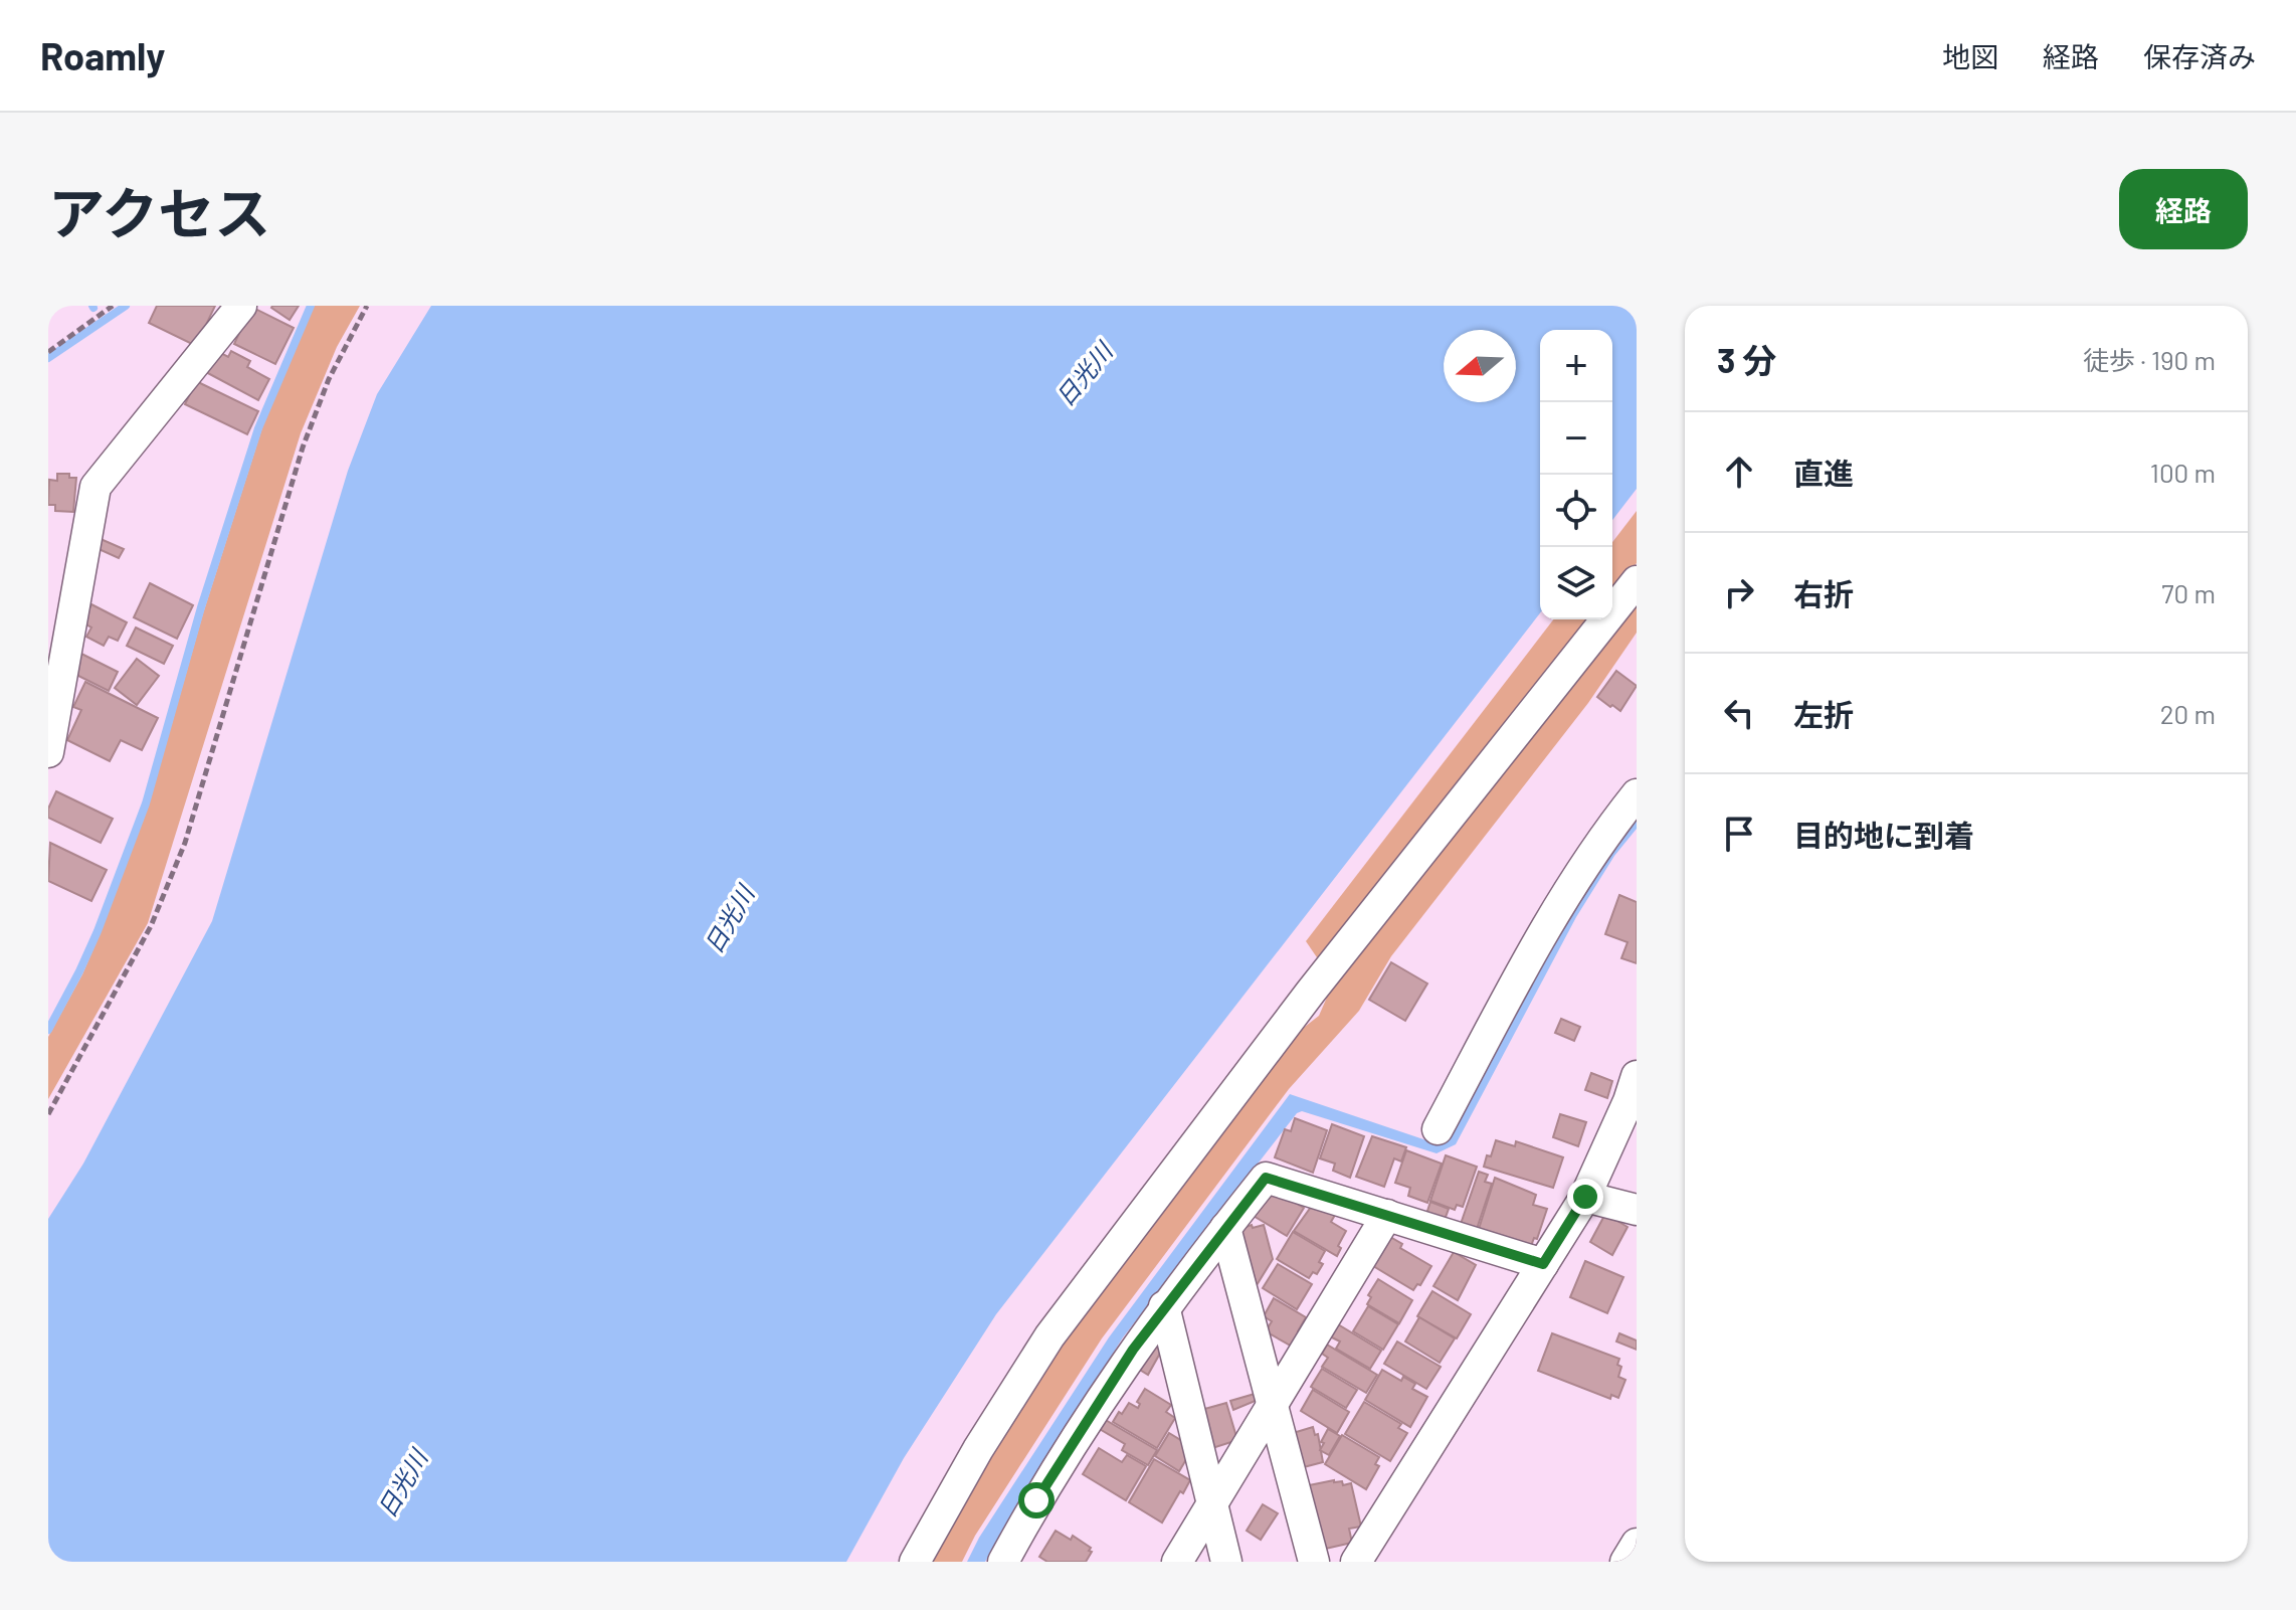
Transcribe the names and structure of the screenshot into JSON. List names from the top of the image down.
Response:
{
  "water": ["日光川"],
  "north": "left",
  "page": {
    "header": "Roamly",
    "nav": ["地図", "経路", "保存済み"],
    "title": "アクセス",
    "buttons": "経路",
    "heading": ["3 分", "徒歩 · 190 m"],
    "map_buttons": ["+", "−"],
    "list": [
      ["直進", "100 m"],
      ["右折", "70 m"],
      ["左折", "20 m"],
      "目的地に到着"
    ]
  }
}
